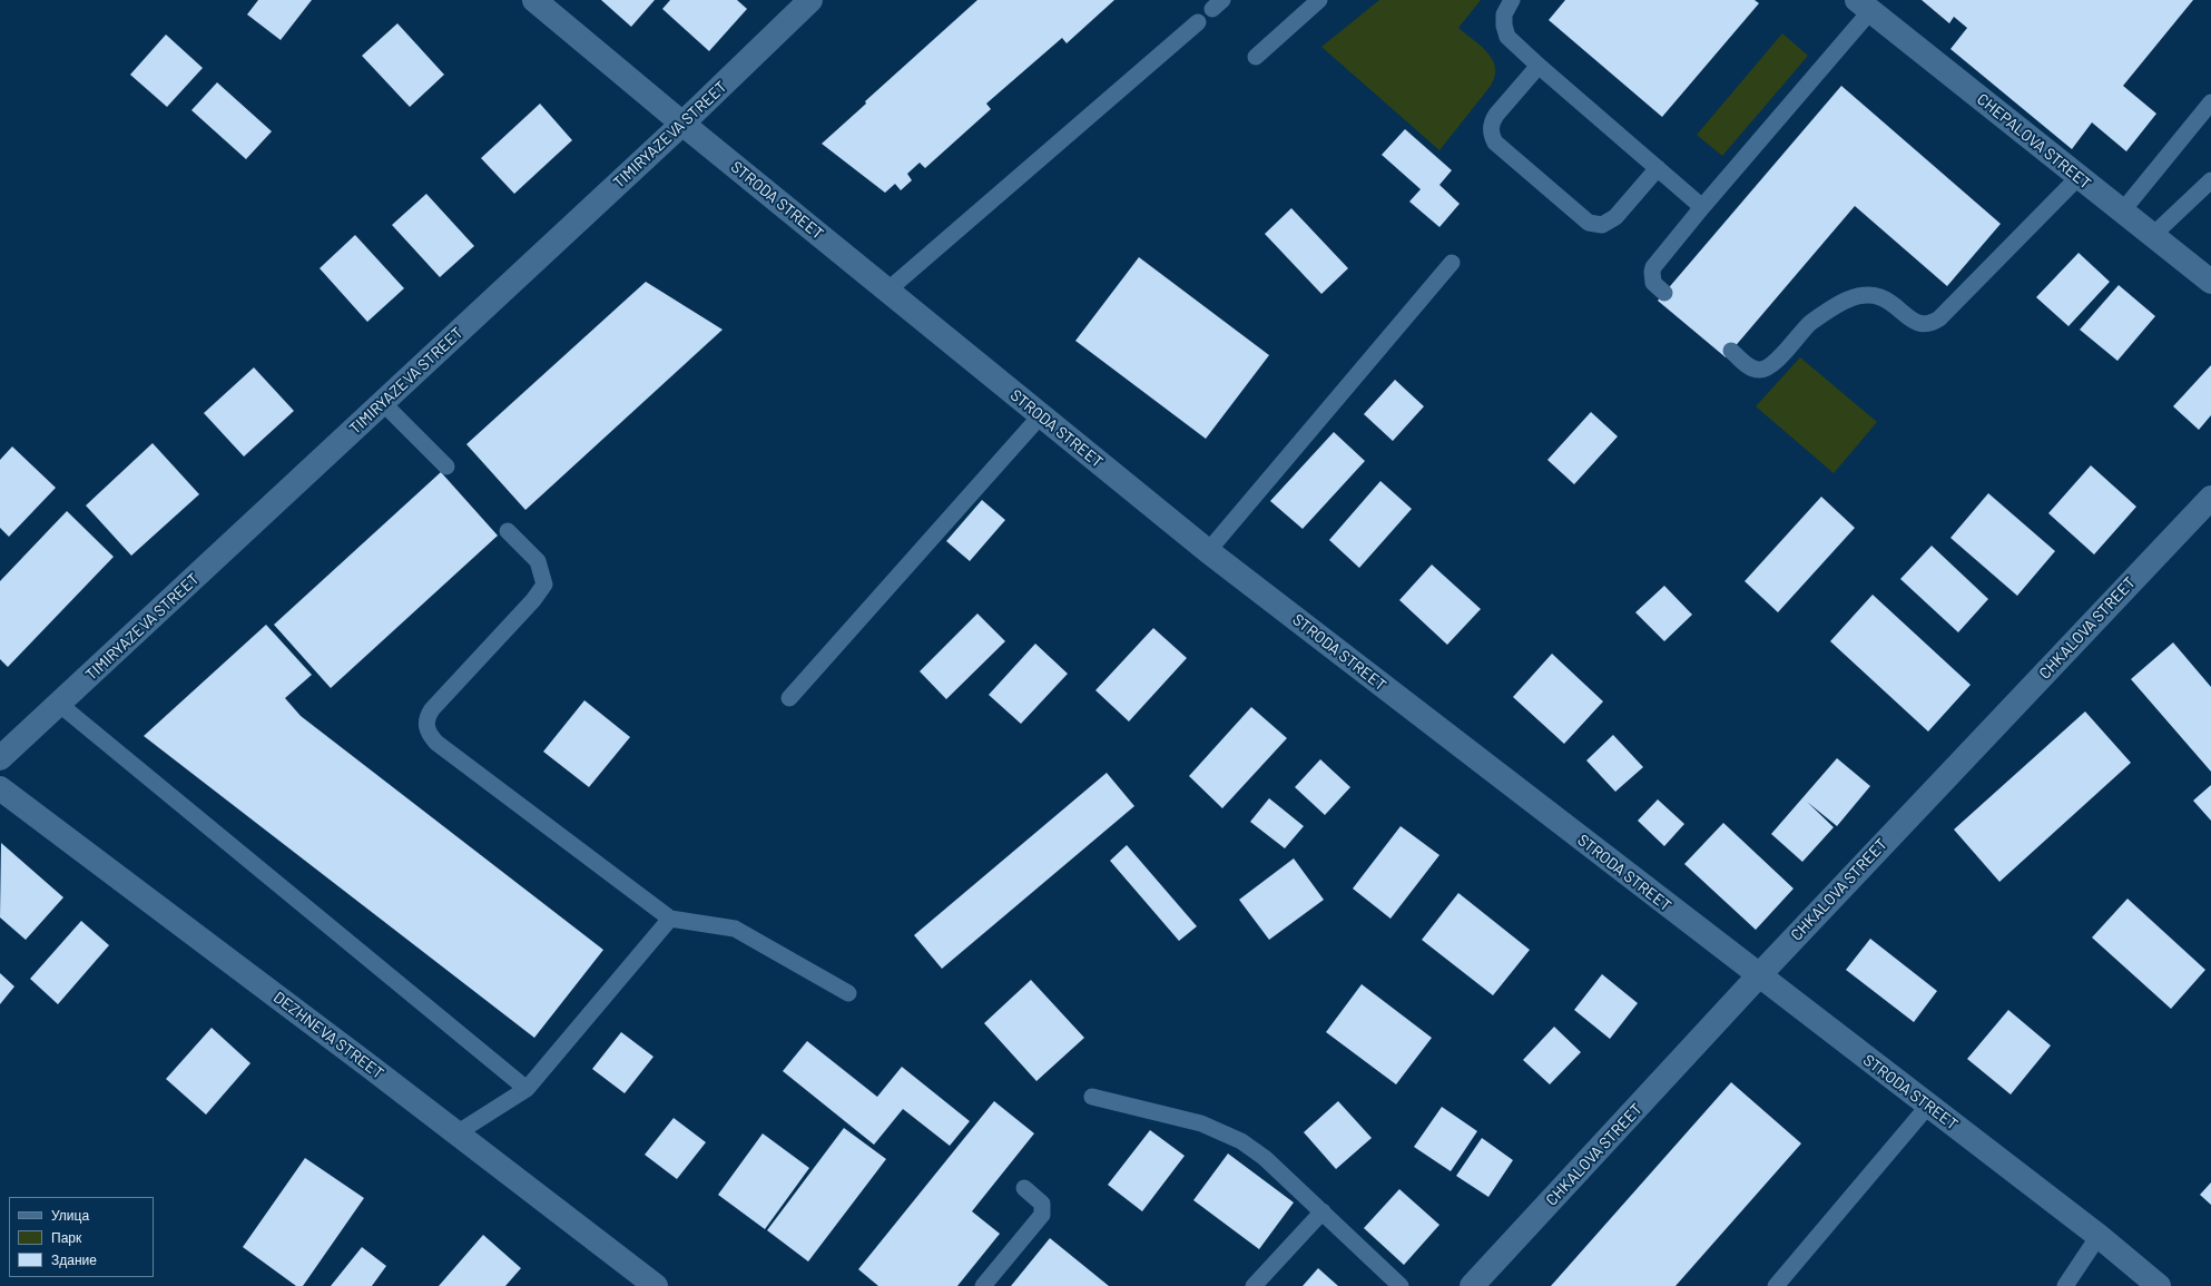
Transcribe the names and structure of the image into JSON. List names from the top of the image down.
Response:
{
  "streets": {
    "street": [
      "TIMIRYAZEVA STREET",
      "CHEPALOVA STREET",
      "STRODA STREET",
      "CHKALOVA STREET",
      "DEZHNEVA STREET"
    ]
  },
  "crossings": [
    ["TIMIRYAZEVA STREET", "STRODA STREET"],
    ["STRODA STREET", "CHKALOVA STREET"]
  ],
  "legend": ["Улица", "Парк", "Здание"]
}
